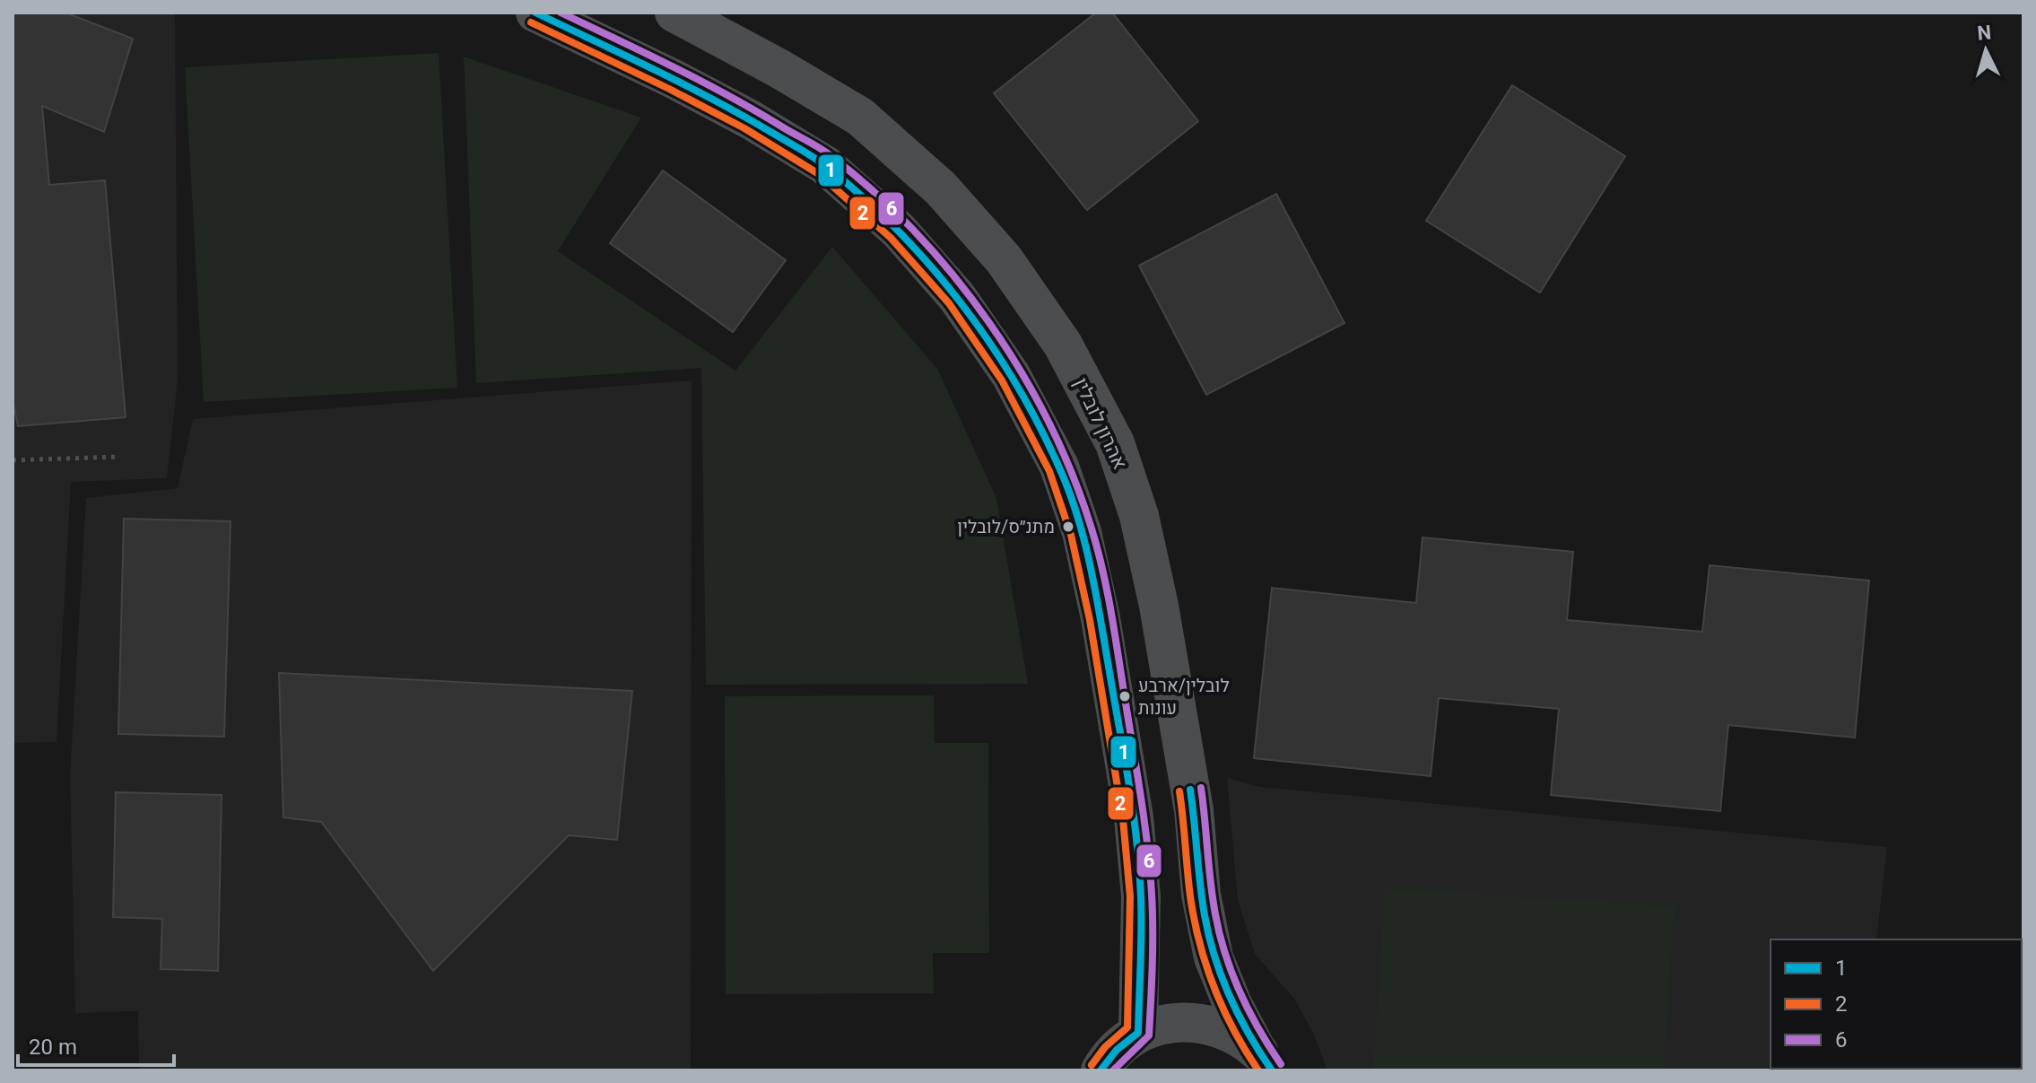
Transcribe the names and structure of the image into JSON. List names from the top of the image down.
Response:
{
  "streets": {
    "street": ["אהרון לובלין"]
  },
  "places": ["מתנ״ס/לובלין", "לובלין/ארבע עונות"],
  "lines": ["transit line 1", "transit line 6", "transit line 2"],
  "legend": ["1", "2", "6"],
  "scale_bar": "20 m",
  "north": "top"
}
